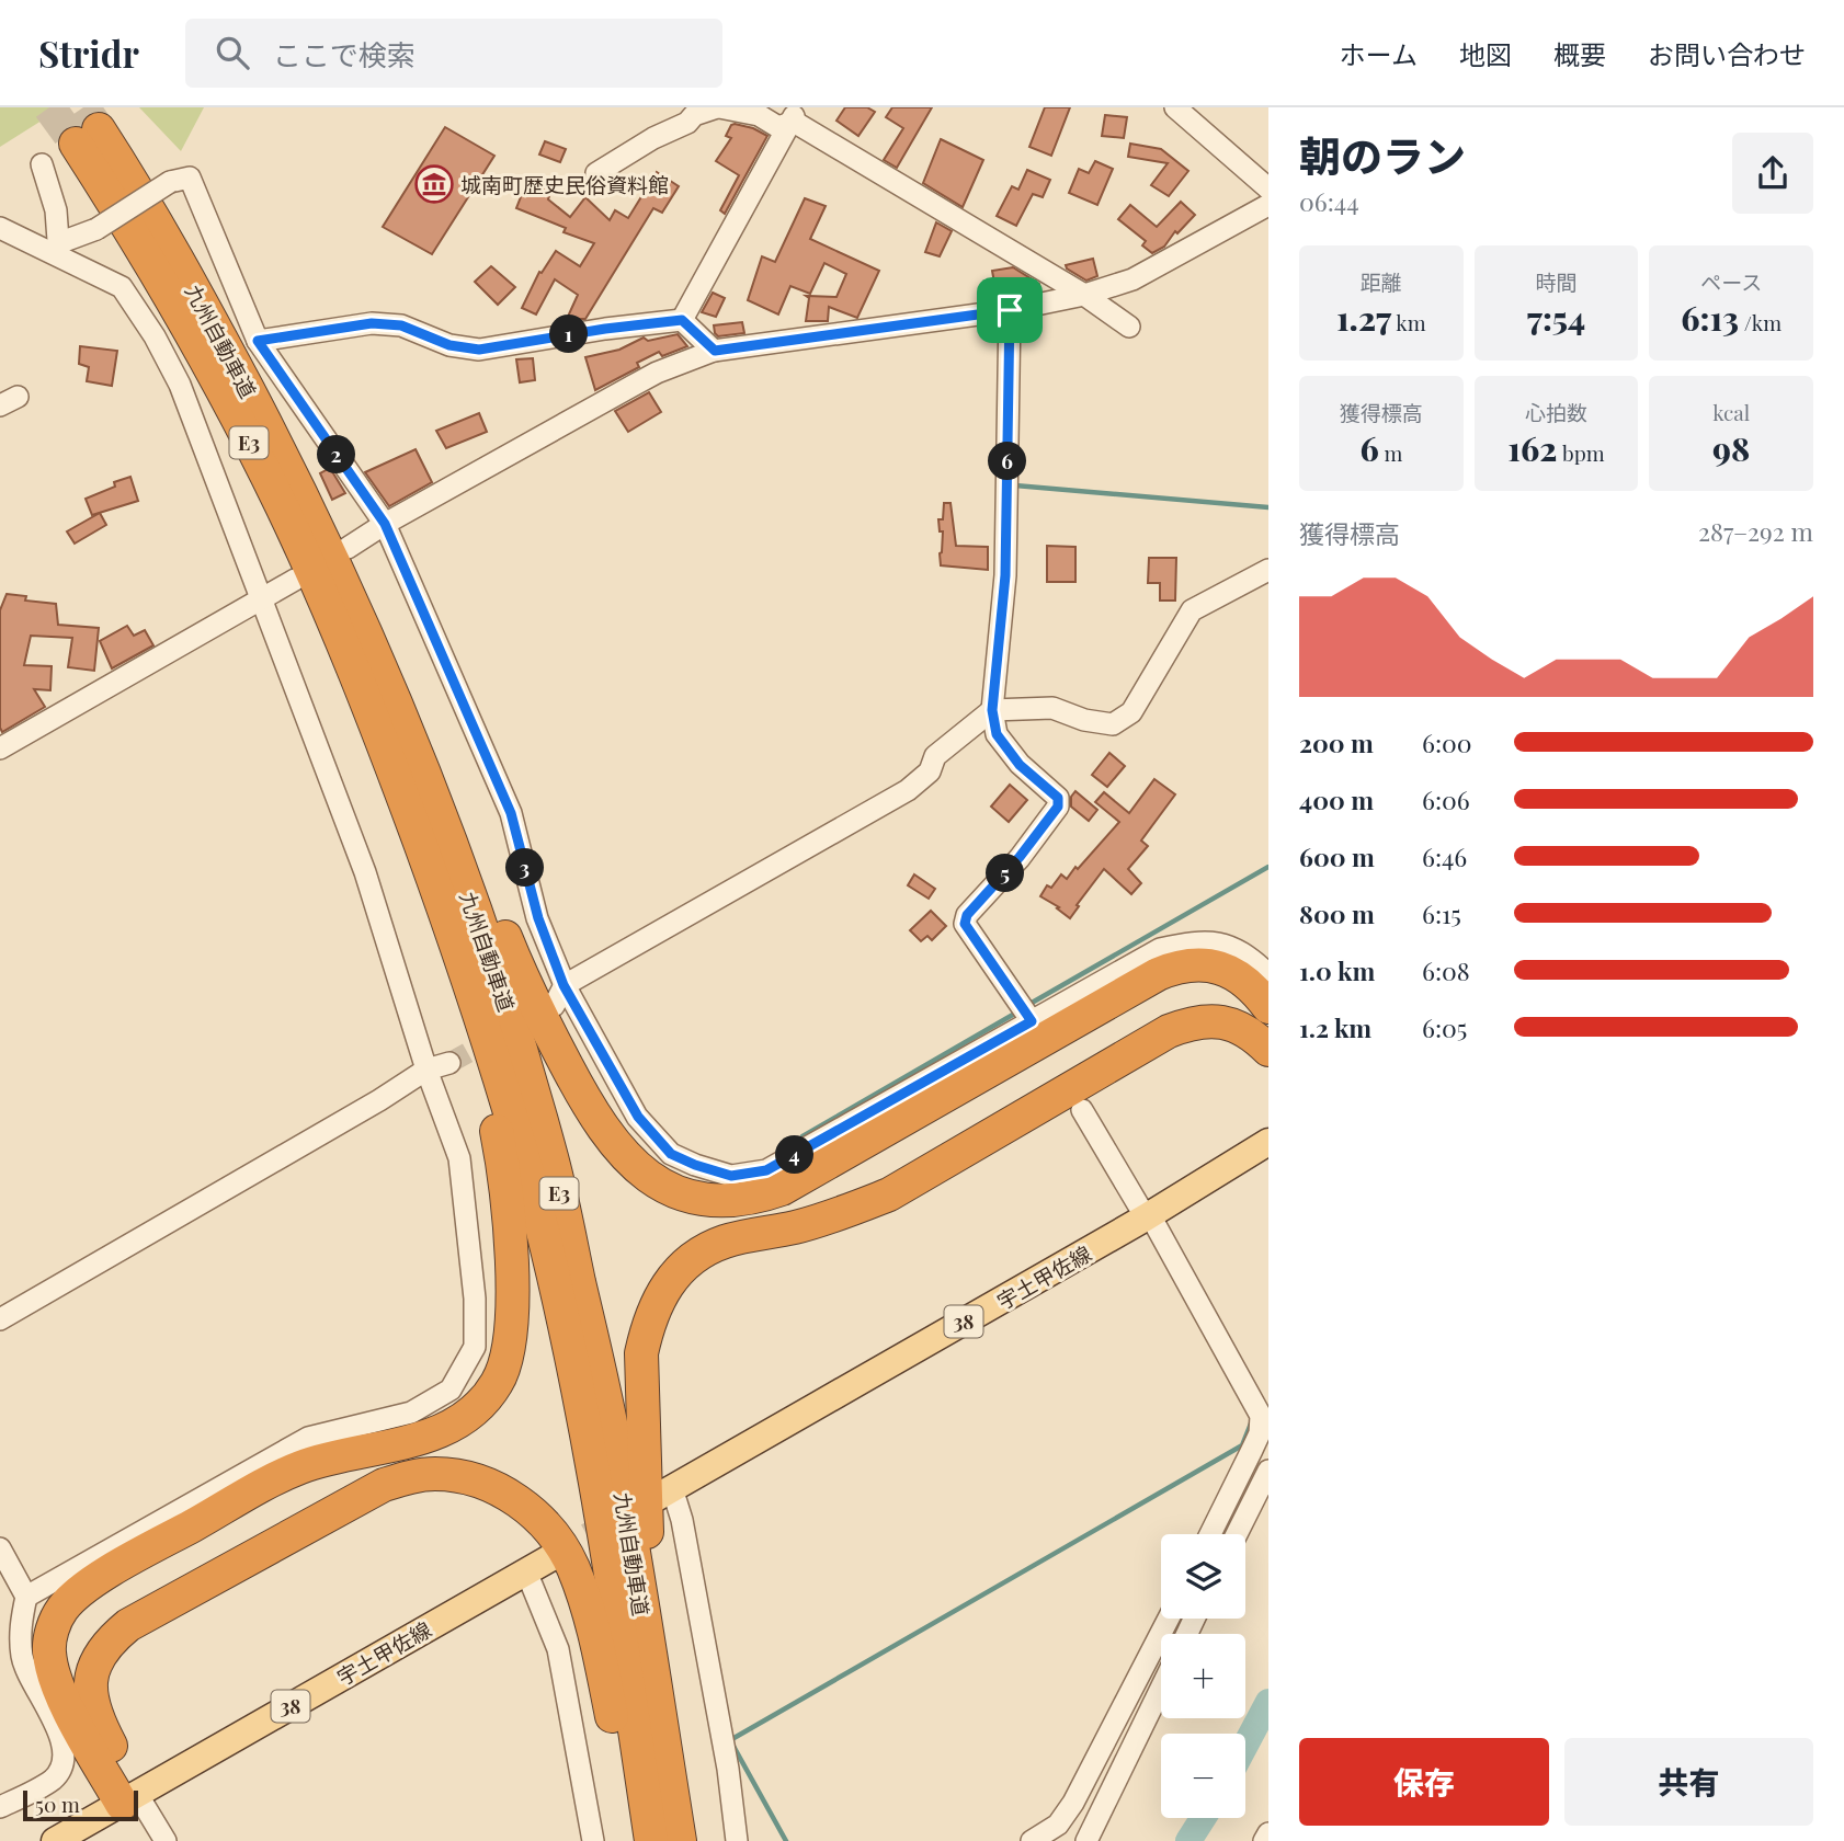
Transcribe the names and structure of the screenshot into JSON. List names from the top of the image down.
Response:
{
  "streets": {
    "highway": ["九州自動車道", "E3"],
    "main road": ["宇土甲佐線", "38"]
  },
  "places": {
    "museum": ["城南町歴史民俗資料館"]
  },
  "scale_bar": "50 m",
  "page": {
    "header": "Stridr",
    "search": "ここで検索",
    "nav": [
      "ホーム",
      "地図",
      "概要",
      "お問い合わせ"
    ],
    "heading": ["朝のラン", "06:44"],
    "stats": [
      ["距離", "1.27 km"],
      ["時間", "7:54"],
      ["ペース", "6:13 /km"],
      ["獲得標高", "6 m"],
      ["心拍数", "162 bpm"],
      ["kcal", "98"]
    ],
    "pins": [
      "1",
      "2",
      "6",
      "3",
      "5",
      "4"
    ],
    "chart": ["獲得標高", "287–292 m"],
    "list": [
      {
        "name": "200 m",
        "note": "6:00"
      },
      {
        "name": "400 m",
        "note": "6:06"
      },
      {
        "name": "600 m",
        "note": "6:46"
      },
      {
        "name": "800 m",
        "note": "6:15"
      },
      {
        "name": "1.0 km",
        "note": "6:08"
      },
      {
        "name": "1.2 km",
        "note": "6:05"
      }
    ],
    "map_buttons": ["+", "−"],
    "buttons": ["保存", "共有"],
    "scale": "50 m"
  }
}
